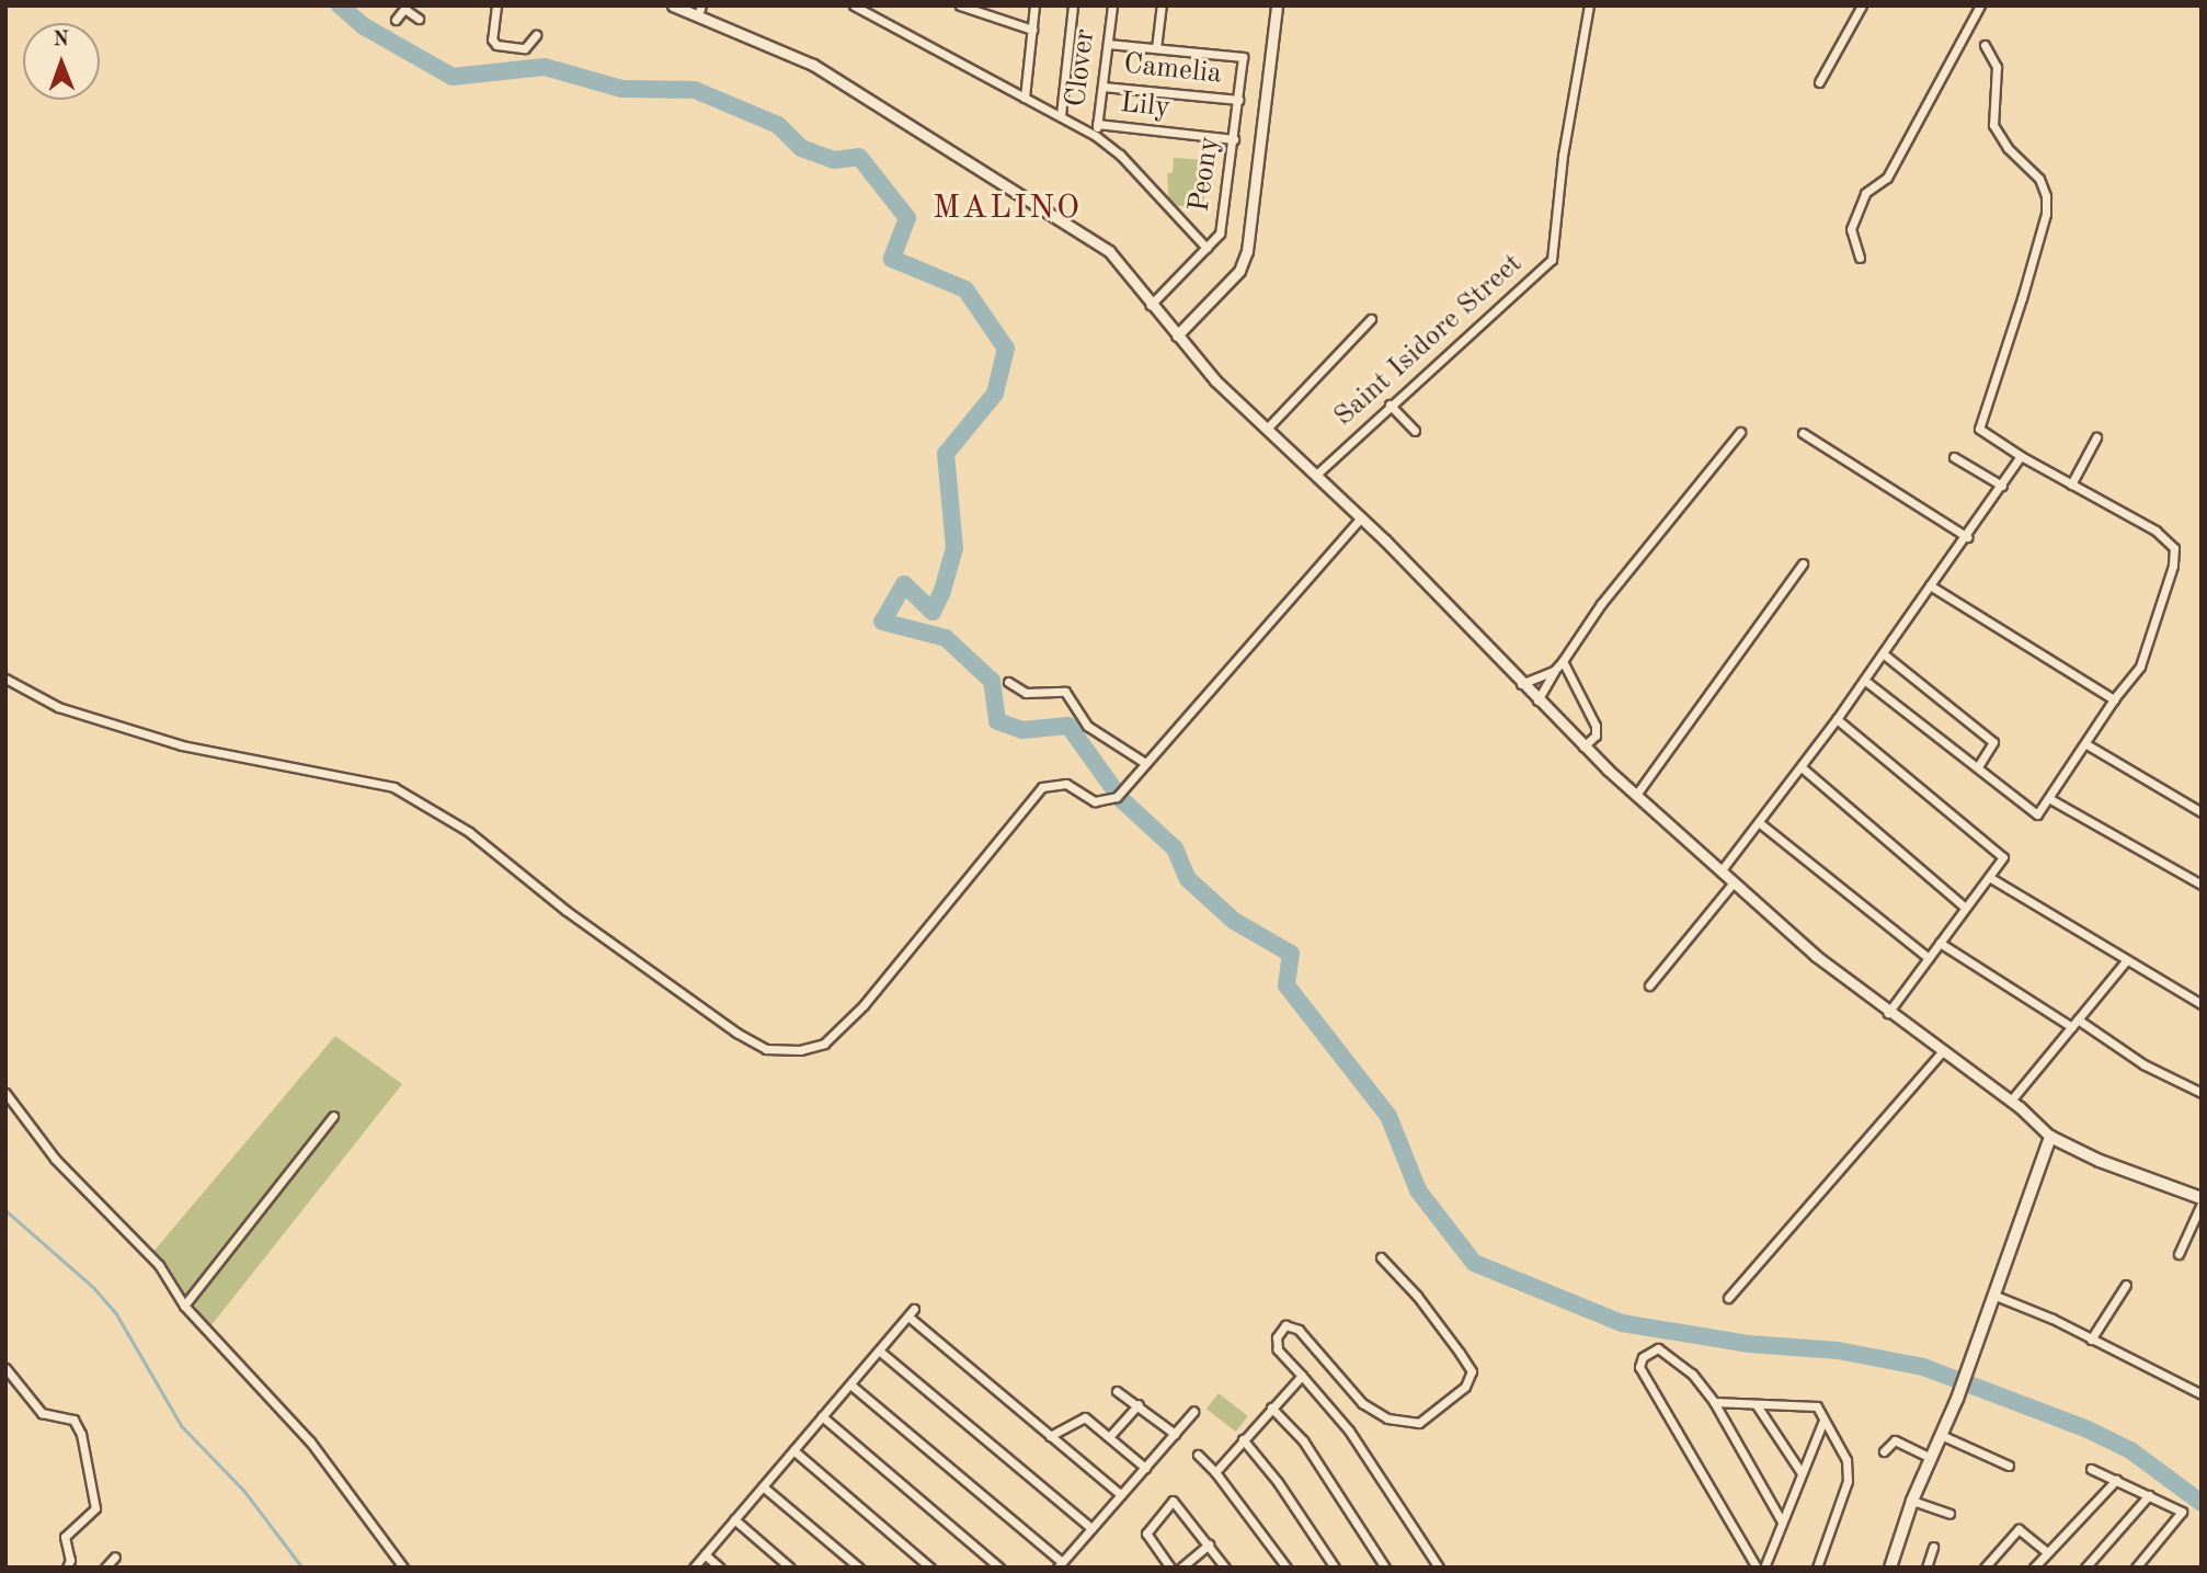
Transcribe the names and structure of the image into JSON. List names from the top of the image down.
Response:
{
  "streets": {
    "street": [
      "Clover",
      "Camelia",
      "Lily",
      "Peony",
      "Saint Isidore Street"
    ]
  },
  "crossings": [
    ["Clover", "Camelia"],
    ["Clover", "Lily"],
    ["Camelia", "Peony"],
    ["Lily", "Peony"]
  ],
  "districts": ["MALINO"],
  "north": "top"
}
